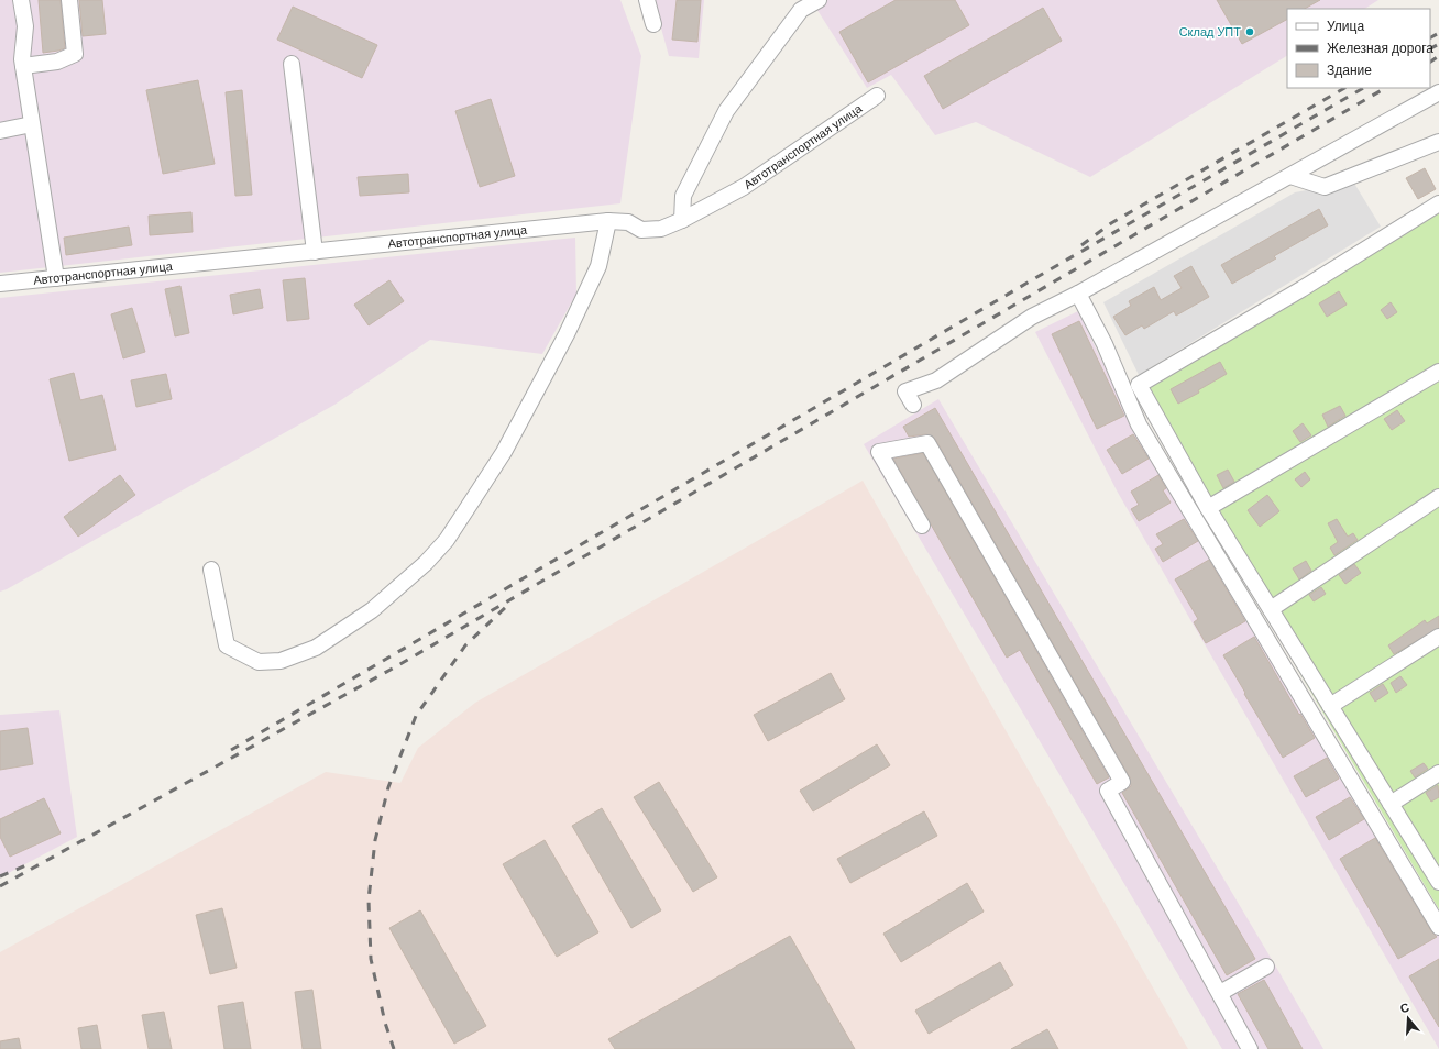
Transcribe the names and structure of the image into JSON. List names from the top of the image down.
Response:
{
  "streets": {
    "street": ["Автотранспортная улица"]
  },
  "places": ["Склад УПТ"],
  "legend": ["Улица", "Железная дорога", "Здание"],
  "north": "top"
}
